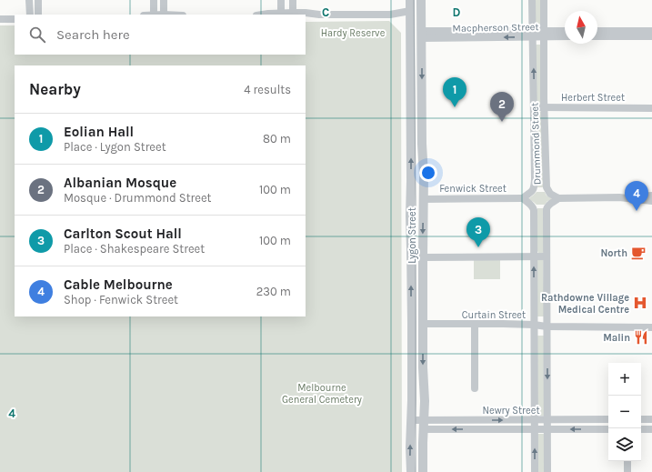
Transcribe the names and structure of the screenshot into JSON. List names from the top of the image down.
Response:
{
  "streets": {
    "street": [
      "Macpherson Street",
      "Herbert Street",
      "Drummond Street",
      "Fenwick Street",
      "Lygon Street",
      "Curtain Street",
      "Newry Street"
    ]
  },
  "crossings": [
    ["Macpherson Street", "Drummond Street"],
    ["Macpherson Street", "Lygon Street"],
    ["Herbert Street", "Drummond Street"],
    ["Drummond Street", "Fenwick Street"],
    ["Fenwick Street", "Lygon Street"],
    ["Lygon Street", "Curtain Street"],
    ["Lygon Street", "Newry Street"]
  ],
  "parks": ["Hardy Reserve", "Melbourne General Cemetery"],
  "places": {
    "cafe": ["North"],
    "hospital": ["Rathdowne Village Medical Centre"],
    "restaurant": ["Malin"]
  },
  "north": "top",
  "page": {
    "search": "Search here",
    "heading": ["Nearby", "4 results"],
    "pins": [
      "1",
      "2",
      "4",
      "3"
    ],
    "list": [
      {
        "mark": "1",
        "name": "Eolian Hall",
        "note": "Place · Lygon Street",
        "value": "80 m"
      },
      {
        "mark": "2",
        "name": "Albanian Mosque",
        "note": "Mosque · Drummond Street",
        "value": "100 m"
      },
      {
        "mark": "3",
        "name": "Carlton Scout Hall",
        "note": "Place · Shakespeare Street",
        "value": "100 m"
      },
      {
        "mark": "4",
        "name": "Cable Melbourne",
        "note": "Shop · Fenwick Street",
        "value": "230 m"
      }
    ],
    "map_buttons": ["+", "−"]
  },
  "grid": {
    "columns": ["C", "D"],
    "rows": ["4"]
  }
}
